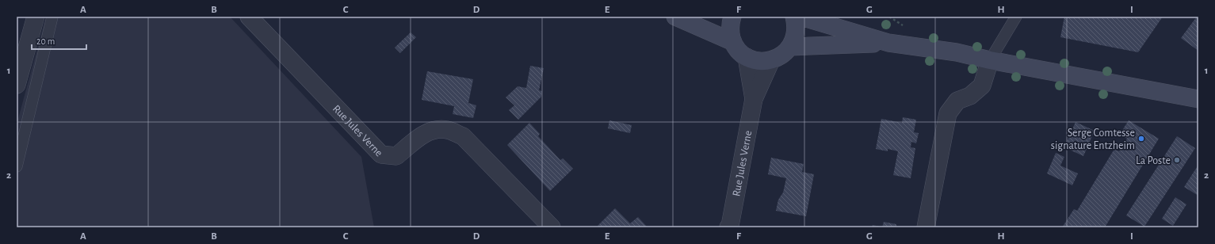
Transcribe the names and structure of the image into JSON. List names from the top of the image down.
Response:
{
  "streets": {
    "street": ["Rue Jules Verne"]
  },
  "places": ["Serge Comtesse signature Entzheim", "La Poste"],
  "scale_bar": "20 m",
  "grid": {
    "columns": [
      "A",
      "B",
      "C",
      "D",
      "E",
      "F",
      "G",
      "H",
      "I"
    ],
    "rows": ["1", "2"]
  }
}
